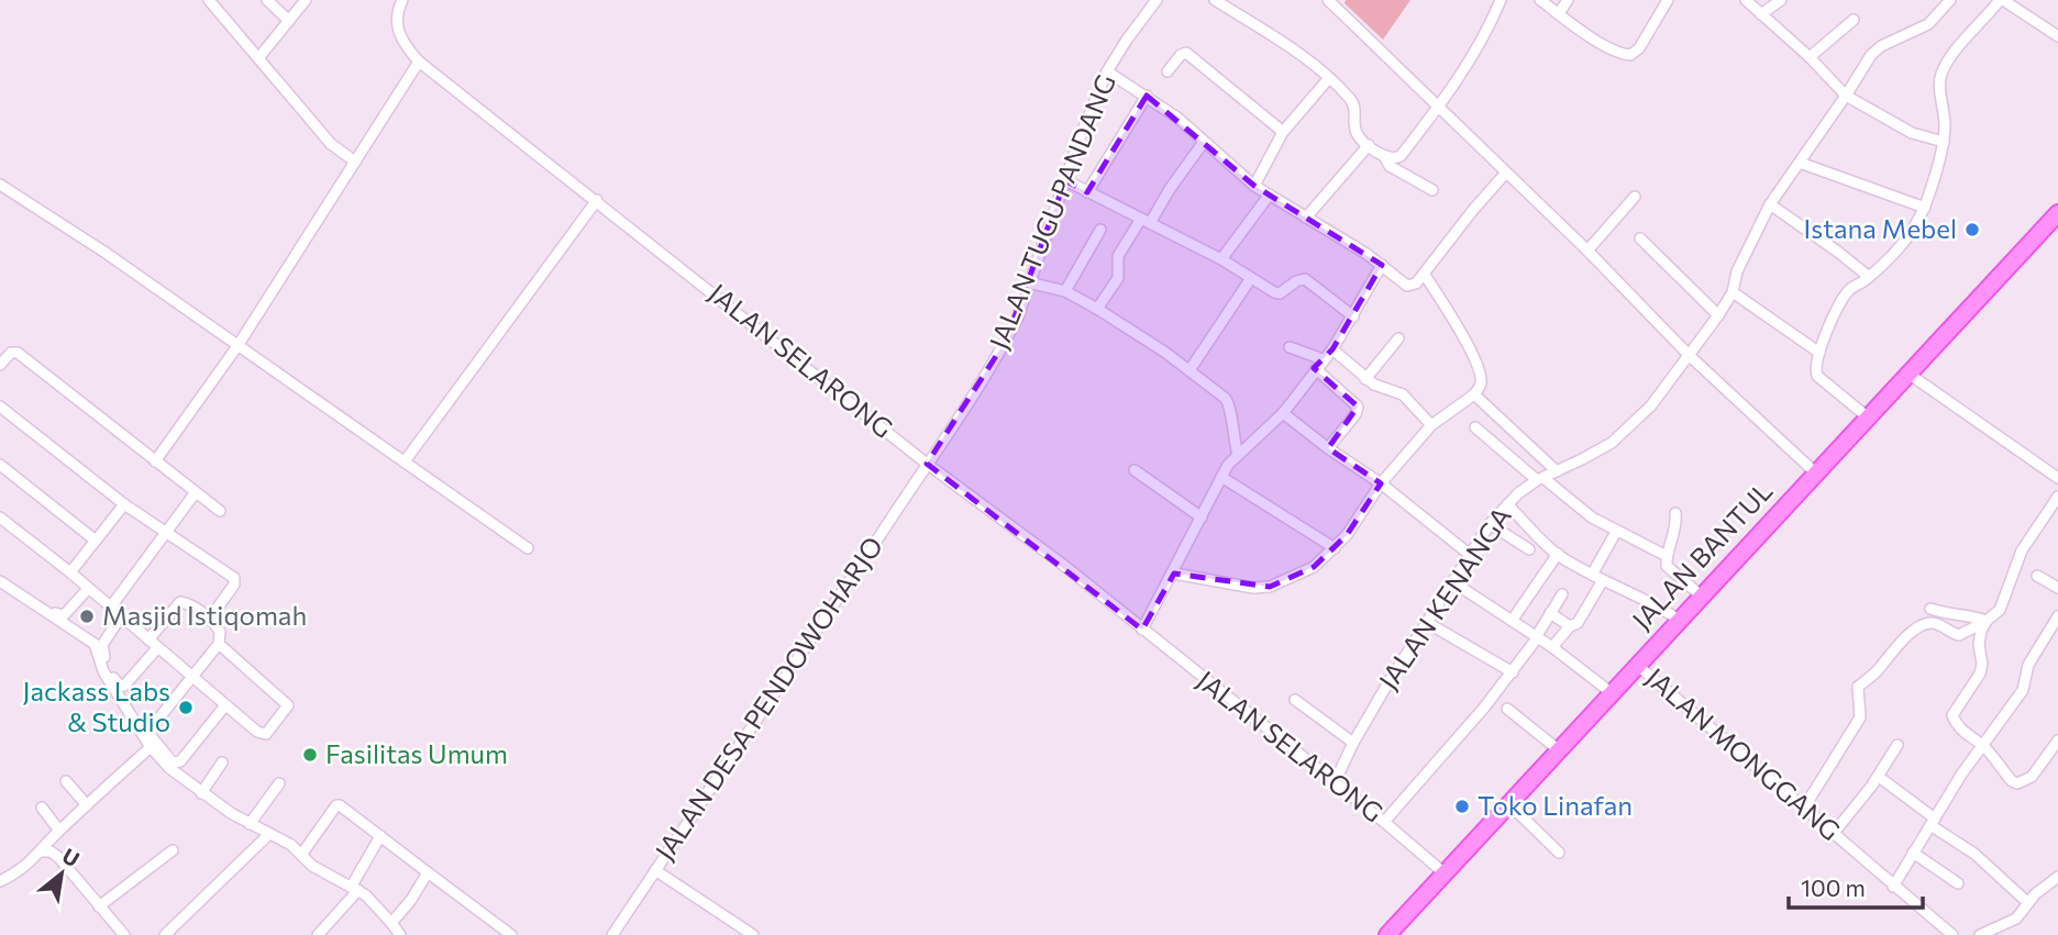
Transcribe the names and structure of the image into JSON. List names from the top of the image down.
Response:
{
  "streets": {
    "main road": ["JALAN BANTUL"],
    "street": [
      "JALAN TUGU PANDANG",
      "JALAN SELARONG",
      "JALAN KENANGA",
      "JALAN DESA PENDOWOHARJO",
      "JALAN MONGGANG"
    ]
  },
  "crossings": [
    ["JALAN TUGU PANDANG", "JALAN SELARONG"],
    ["JALAN TUGU PANDANG", "JALAN DESA PENDOWOHARJO"],
    ["JALAN SELARONG", "JALAN BANTUL"],
    ["JALAN SELARONG", "JALAN KENANGA"],
    ["JALAN SELARONG", "JALAN DESA PENDOWOHARJO"],
    ["JALAN BANTUL", "JALAN MONGGANG"]
  ],
  "places": [
    "Istana Mebel",
    "Masjid Istiqomah",
    "Jackass Labs & Studio",
    "Fasilitas Umum",
    "Toko Linafan"
  ],
  "scale_bar": "100 m",
  "north": "top right"
}
